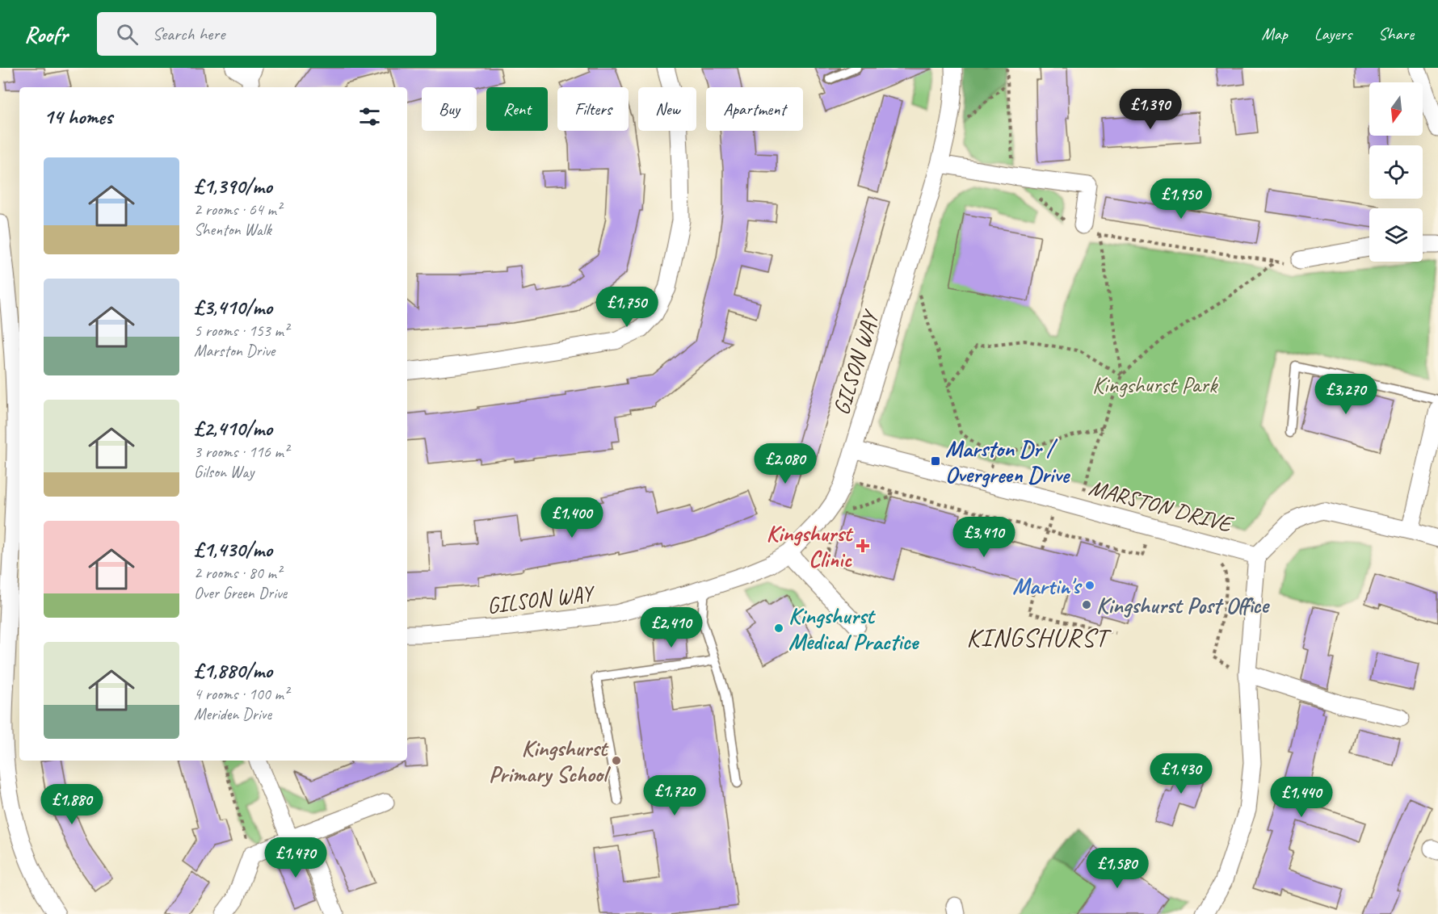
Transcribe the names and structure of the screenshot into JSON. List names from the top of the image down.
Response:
{
  "streets": {
    "street": ["GILSON WAY", "MARSTON DRIVE"]
  },
  "crossings": [
    ["GILSON WAY", "MARSTON DRIVE"]
  ],
  "districts": ["KINGSHURST"],
  "parks": ["Kingshurst Park"],
  "places": {
    "transit": ["Marston Dr / Overgreen Drive"],
    "health": ["Kingshurst Clinic"],
    "other": [
      "Martin's",
      "Kingshurst Post Office",
      "Kingshurst Medical Practice",
      "Kingshurst Primary School"
    ]
  },
  "north": "bottom",
  "page": {
    "header": "Roofr",
    "search": "Search here",
    "nav": ["Map", "Layers", "Share"],
    "chip": [
      "Buy",
      "Rent",
      "Filters",
      "New",
      "Apartment"
    ],
    "heading": "14 homes",
    "price": [
      "£1,390",
      "£1,950",
      "£1,750",
      "£3,270",
      "£2,080",
      "£1,400",
      "£3,410",
      "£2,410",
      "£1,430",
      "£1,720",
      "£1,440",
      "£1,880",
      "£1,470",
      "£1,580"
    ],
    "list": [
      {
        "name": "£1,390/mo",
        "note": "2 rooms · 64 m² · Shenton Walk"
      },
      {
        "name": "£3,410/mo",
        "note": "5 rooms · 153 m² · Marston Drive"
      },
      {
        "name": "£2,410/mo",
        "note": "3 rooms · 116 m² · Gilson Way"
      },
      {
        "name": "£1,430/mo",
        "note": "2 rooms · 80 m² · Over Green Drive"
      },
      {
        "name": "£1,880/mo",
        "note": "4 rooms · 100 m² · Meriden Drive"
      }
    ]
  }
}
